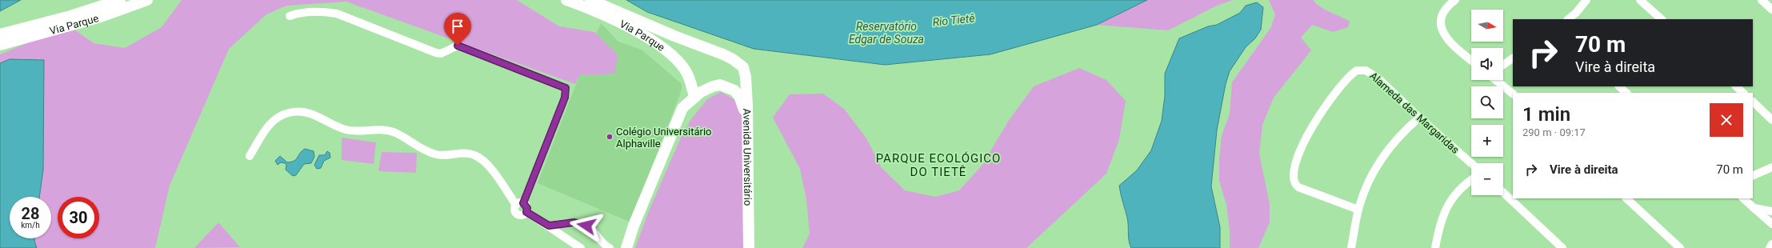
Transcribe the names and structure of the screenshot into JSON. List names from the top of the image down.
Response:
{
  "streets": {
    "main road": ["Via Parque", "Avenida Universitário"],
    "street": ["Alameda das Margaridas"]
  },
  "crossings": [
    ["Via Parque", "Avenida Universitário"]
  ],
  "districts": ["PARQUE ECOLÓGICO DO TIETÊ"],
  "water": ["Rio Tietê", "Reservatório Edgar de Souza"],
  "places": ["Colégio Universitário Alphaville"],
  "north": "right",
  "page": {
    "map_buttons": ["+", "−"],
    "turn": ["70 m", "Vire à direita"],
    "heading": ["1 min", "290 m · 09:17"],
    "list": [
      {
        "name": "Vire à direita",
        "value": "70 m"
      }
    ],
    "speed": "28 km/h",
    "limit": "30"
  }
}
